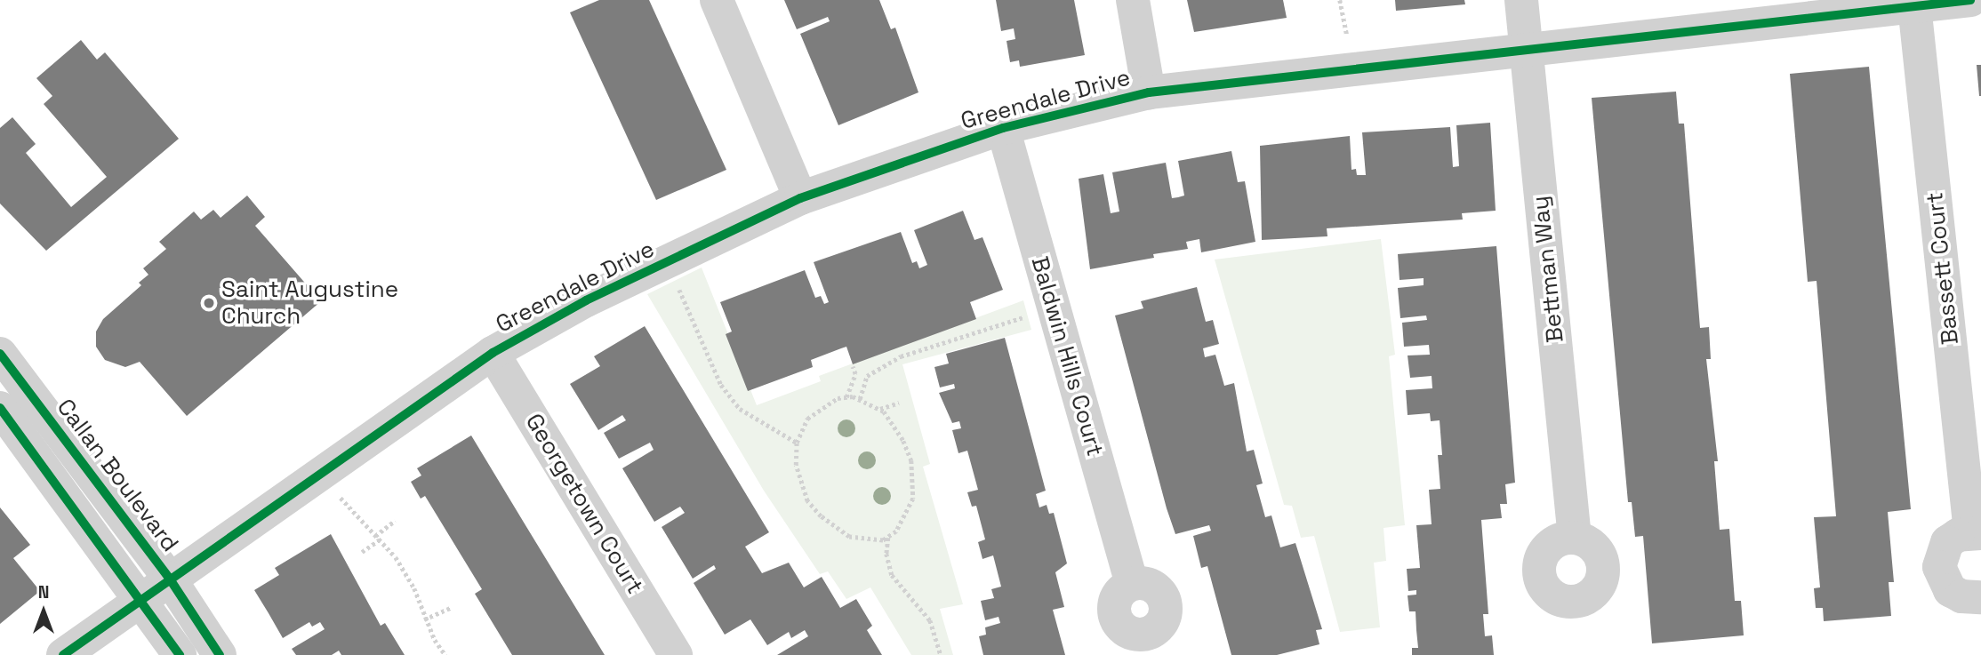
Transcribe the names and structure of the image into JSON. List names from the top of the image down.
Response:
{
  "streets": {
    "street": [
      "Greendale Drive",
      "Bassett Court",
      "Bettman Way",
      "Baldwin Hills Court",
      "Callan Boulevard",
      "Georgetown Court"
    ]
  },
  "crossings": [
    ["Greendale Drive", "Bassett Court"],
    ["Greendale Drive", "Bettman Way"],
    ["Greendale Drive", "Baldwin Hills Court"],
    ["Greendale Drive", "Callan Boulevard"],
    ["Greendale Drive", "Georgetown Court"]
  ],
  "places": ["Saint Augustine Church"],
  "north": "top"
}
